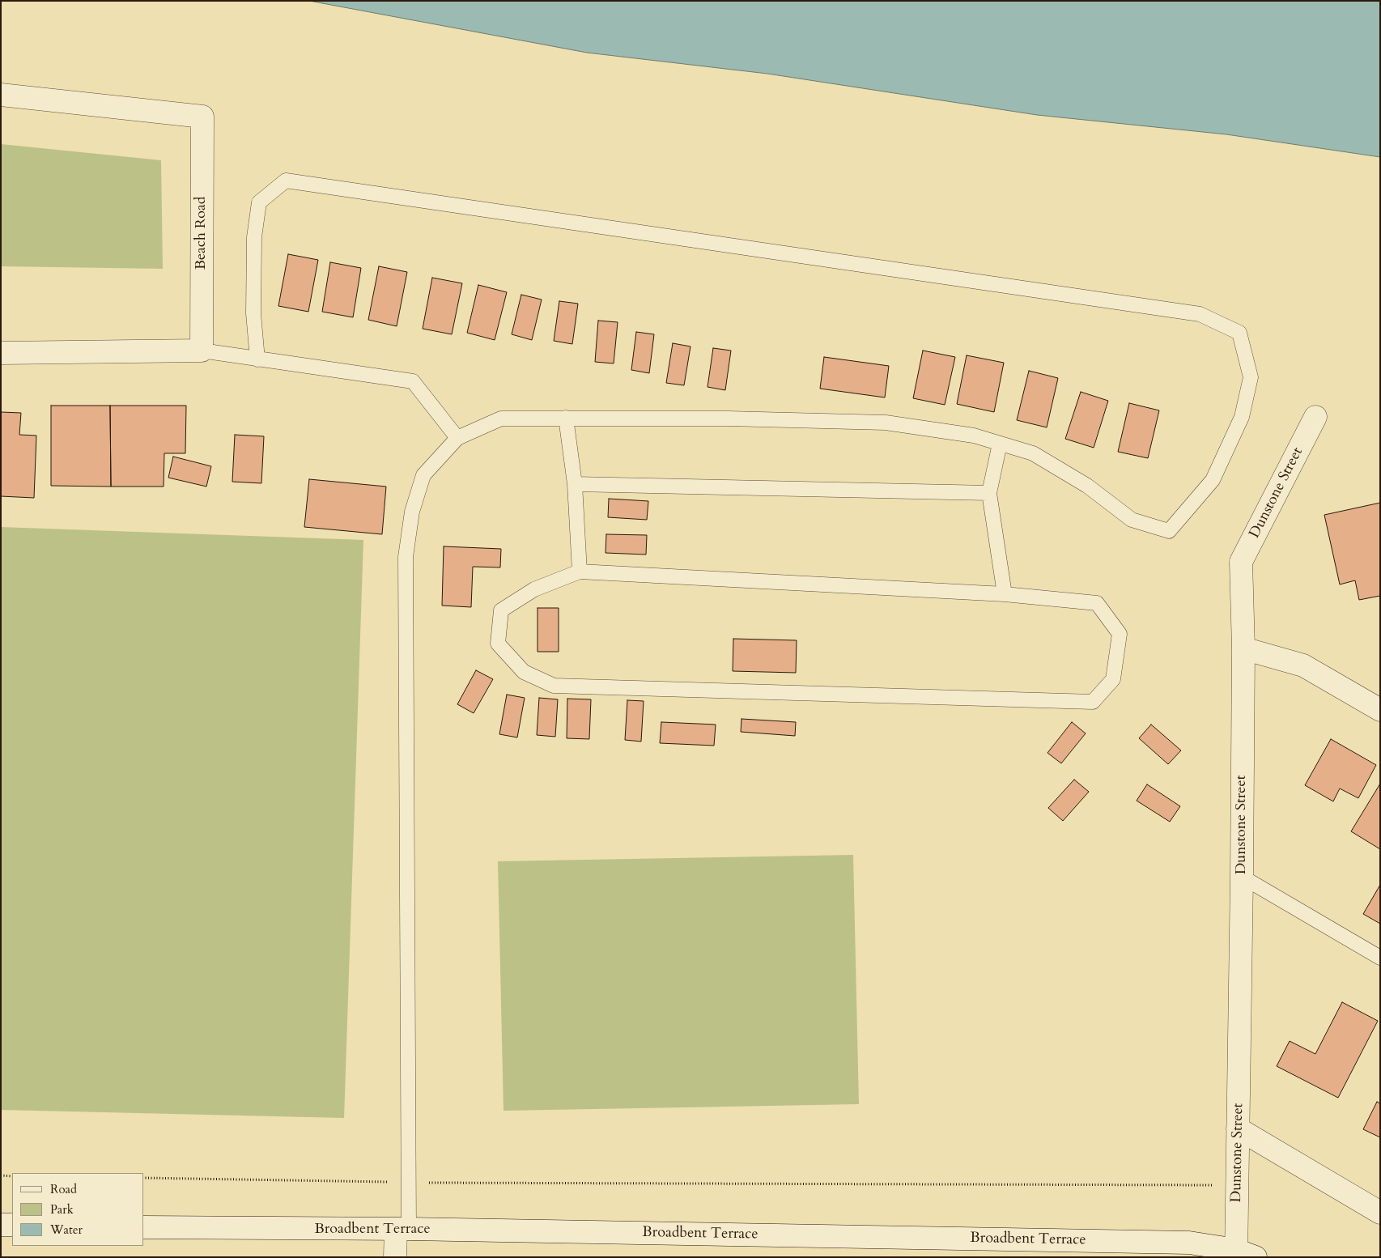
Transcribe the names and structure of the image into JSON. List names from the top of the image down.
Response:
{
  "streets": {
    "street": ["Beach Road", "Dunstone Street", "Broadbent Terrace"]
  },
  "crossings": [
    ["Dunstone Street", "Broadbent Terrace"]
  ],
  "legend": ["Road", "Park", "Water"]
}
